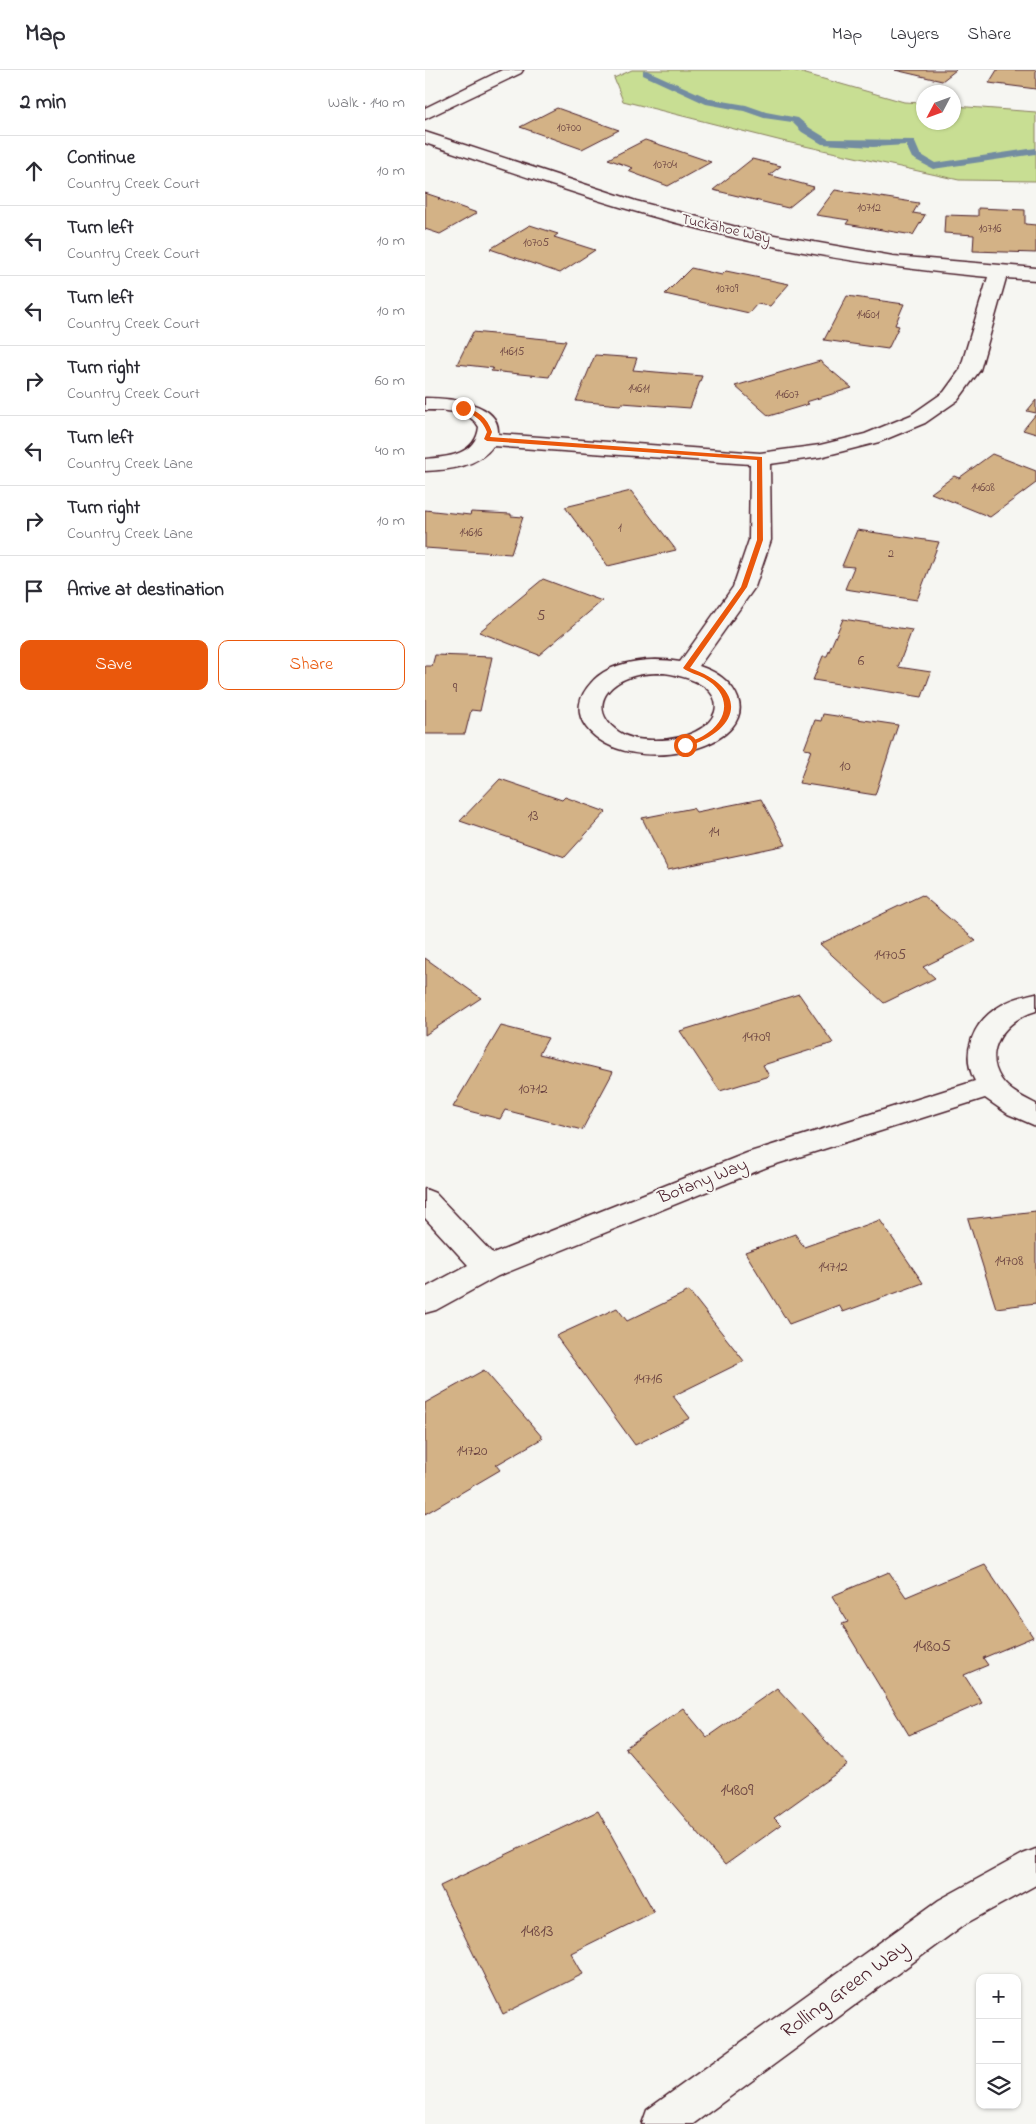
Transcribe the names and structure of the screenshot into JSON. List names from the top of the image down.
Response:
{
  "streets": {
    "street": ["Tuckahoe Way", "Botany Way", "Rolling Green Way"]
  },
  "house_numbers": [
    "10700",
    "10704",
    "10712",
    "10716",
    "10705",
    "10709",
    "14601",
    "14615",
    "14611",
    "14607",
    "14608",
    "1",
    "14616",
    "2",
    "5",
    "6",
    "9",
    "10",
    "13",
    "14",
    "14705",
    "14709",
    "10712",
    "14708",
    "14712",
    "14716",
    "14720",
    "14805",
    "14809",
    "14813"
  ],
  "north": "bottom left",
  "page": {
    "header": "Map",
    "nav": ["Map", "Layers", "Share"],
    "heading": ["2 min", "Walk · 140 m"],
    "list": [
      ["Continue", "Country Creek Court", "10 m"],
      ["Turn left", "Country Creek Court", "10 m"],
      ["Turn left", "Country Creek Court", "10 m"],
      ["Turn right", "Country Creek Court", "60 m"],
      ["Turn left", "Country Creek Lane", "40 m"],
      ["Turn right", "Country Creek Lane", "10 m"],
      "Arrive at destination"
    ],
    "buttons": ["Save", "Share"],
    "map_buttons": ["+", "−"]
  }
}
